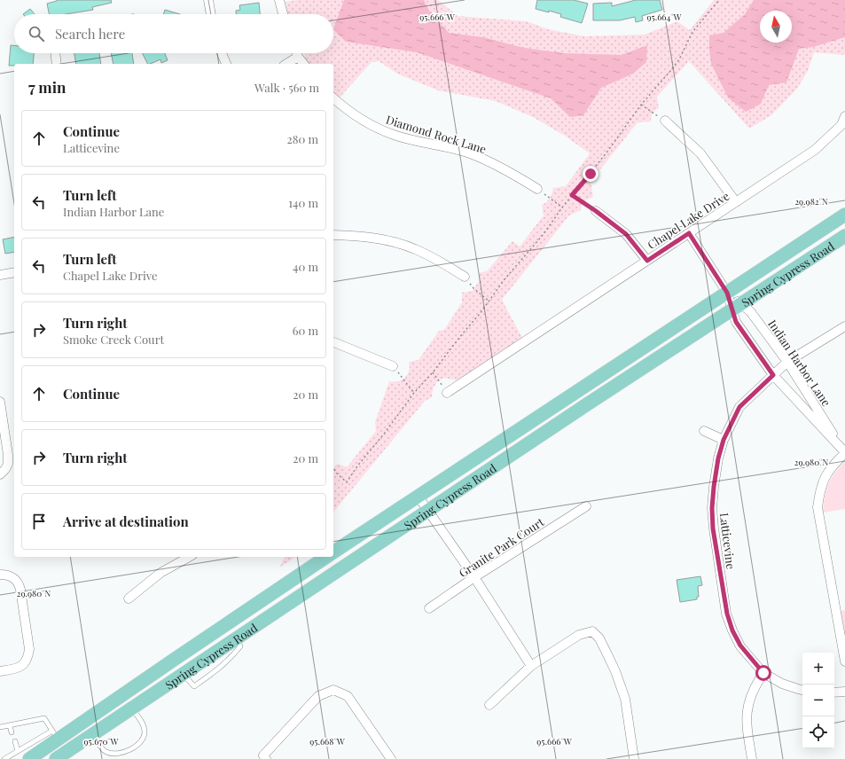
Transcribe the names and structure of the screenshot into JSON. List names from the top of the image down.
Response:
{
  "streets": {
    "main road": ["Spring Cypress Road"],
    "street": [
      "Diamond Rock Lane",
      "Chapel Lake Drive",
      "Indian Harbor Lane",
      "Latticevine",
      "Granite Park Court"
    ]
  },
  "crossings": [
    ["Chapel Lake Drive", "Indian Harbor Lane"],
    ["Spring Cypress Road", "Indian Harbor Lane"],
    ["Indian Harbor Lane", "Latticevine"]
  ],
  "north": "top",
  "page": {
    "search": "Search here",
    "heading": ["7 min", "Walk · 560 m"],
    "list": [
      ["Continue", "Latticevine", "280 m"],
      ["Turn left", "Indian Harbor Lane", "140 m"],
      ["Turn left", "Chapel Lake Drive", "40 m"],
      ["Turn right", "Smoke Creek Court", "60 m"],
      ["Continue", "20 m"],
      ["Turn right", "20 m"],
      "Arrive at destination"
    ],
    "map_buttons": ["+", "−"]
  },
  "coordinates": [
    "95.666°W",
    "95.664°W",
    "29.982°N",
    "29.980°N",
    "95.670°W",
    "95.668°W"
  ]
}
